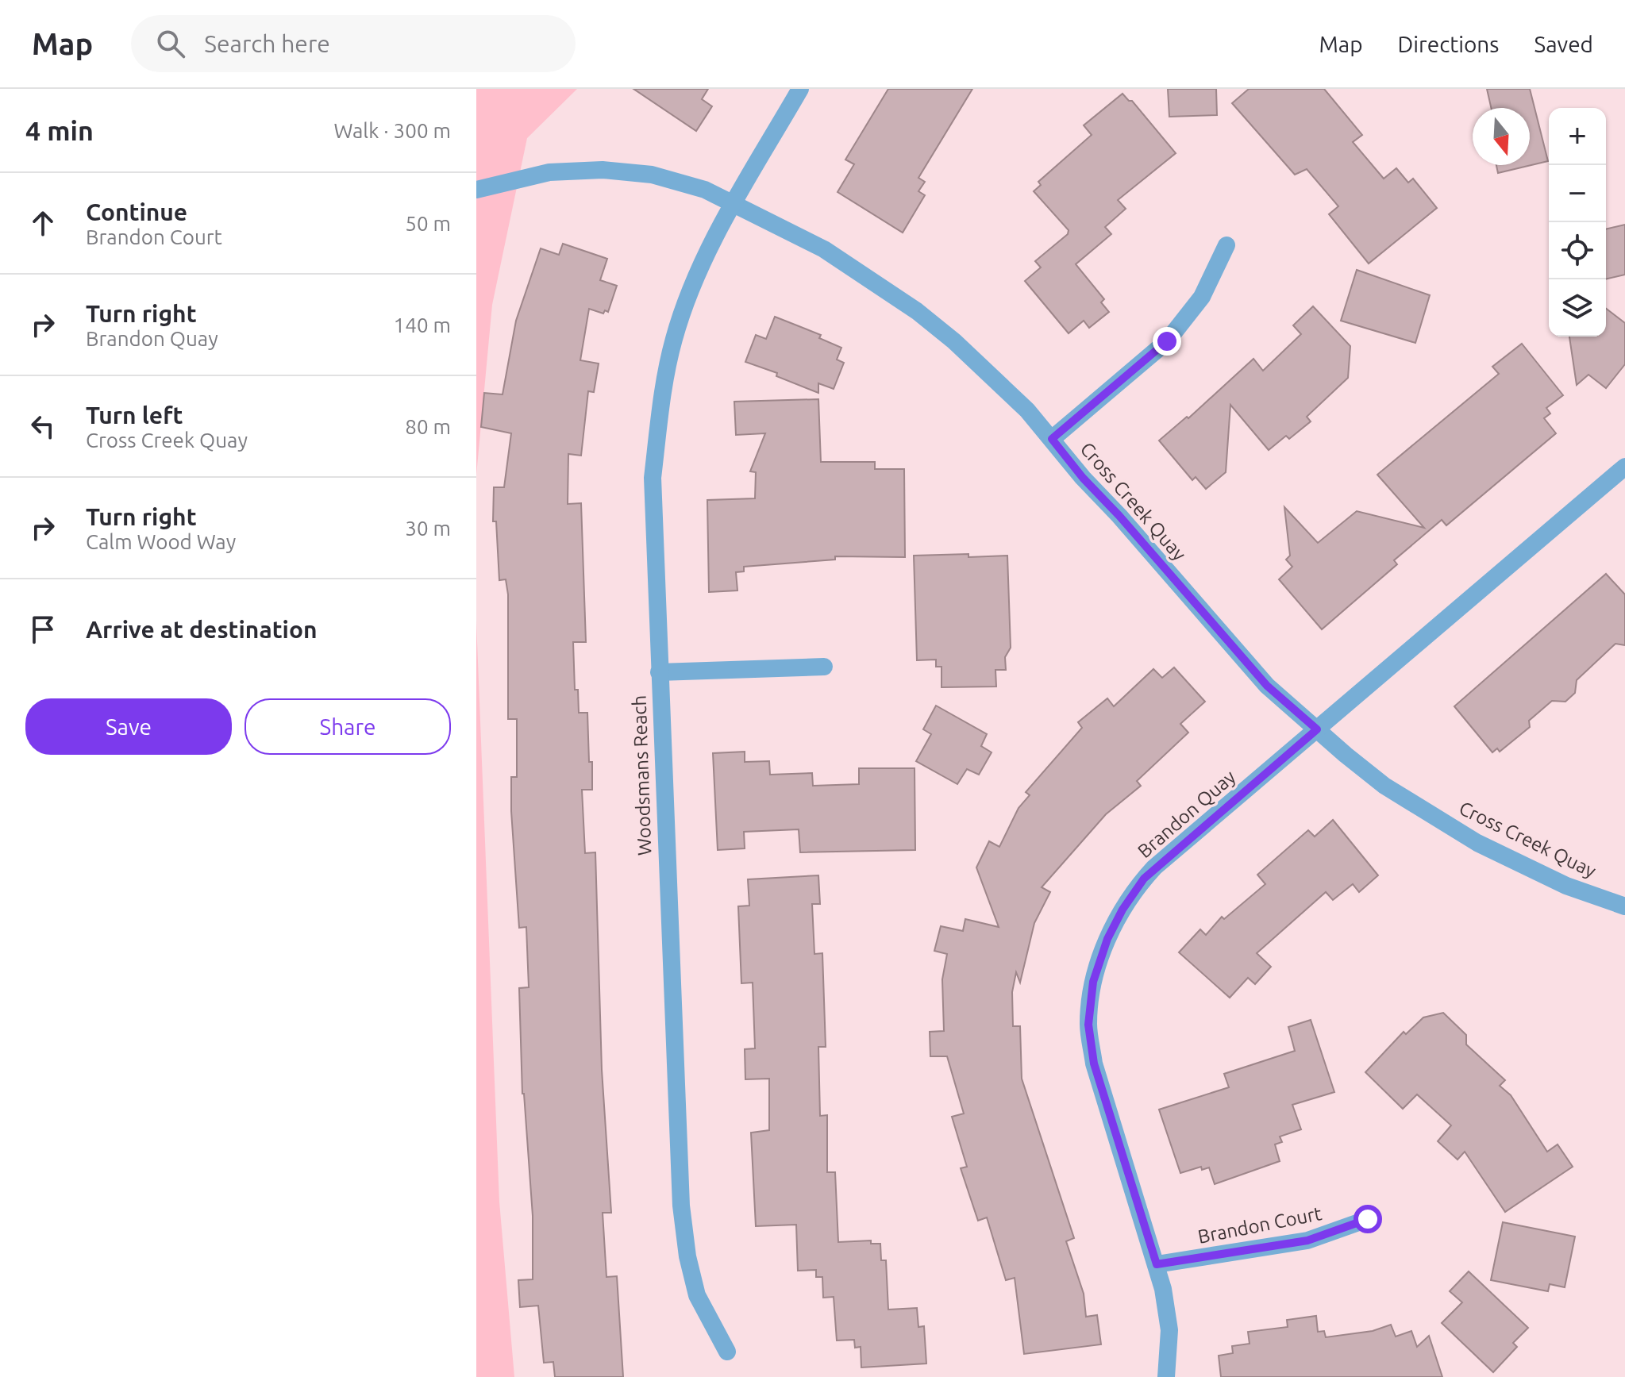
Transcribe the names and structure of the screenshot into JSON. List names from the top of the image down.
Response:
{
  "streets": {
    "street": [
      "Cross Creek Quay",
      "Woodsmans Reach",
      "Brandon Quay",
      "Brandon Court"
    ]
  },
  "crossings": [
    ["Cross Creek Quay", "Woodsmans Reach"],
    ["Cross Creek Quay", "Brandon Quay"],
    ["Brandon Quay", "Brandon Court"]
  ],
  "north": "bottom",
  "page": {
    "header": "Map",
    "search": "Search here",
    "nav": ["Map", "Directions", "Saved"],
    "heading": ["4 min", "Walk · 300 m"],
    "map_buttons": ["+", "−"],
    "list": [
      ["Continue", "Brandon Court", "50 m"],
      ["Turn right", "Brandon Quay", "140 m"],
      ["Turn left", "Cross Creek Quay", "80 m"],
      ["Turn right", "Calm Wood Way", "30 m"],
      "Arrive at destination"
    ],
    "buttons": ["Save", "Share"]
  }
}
